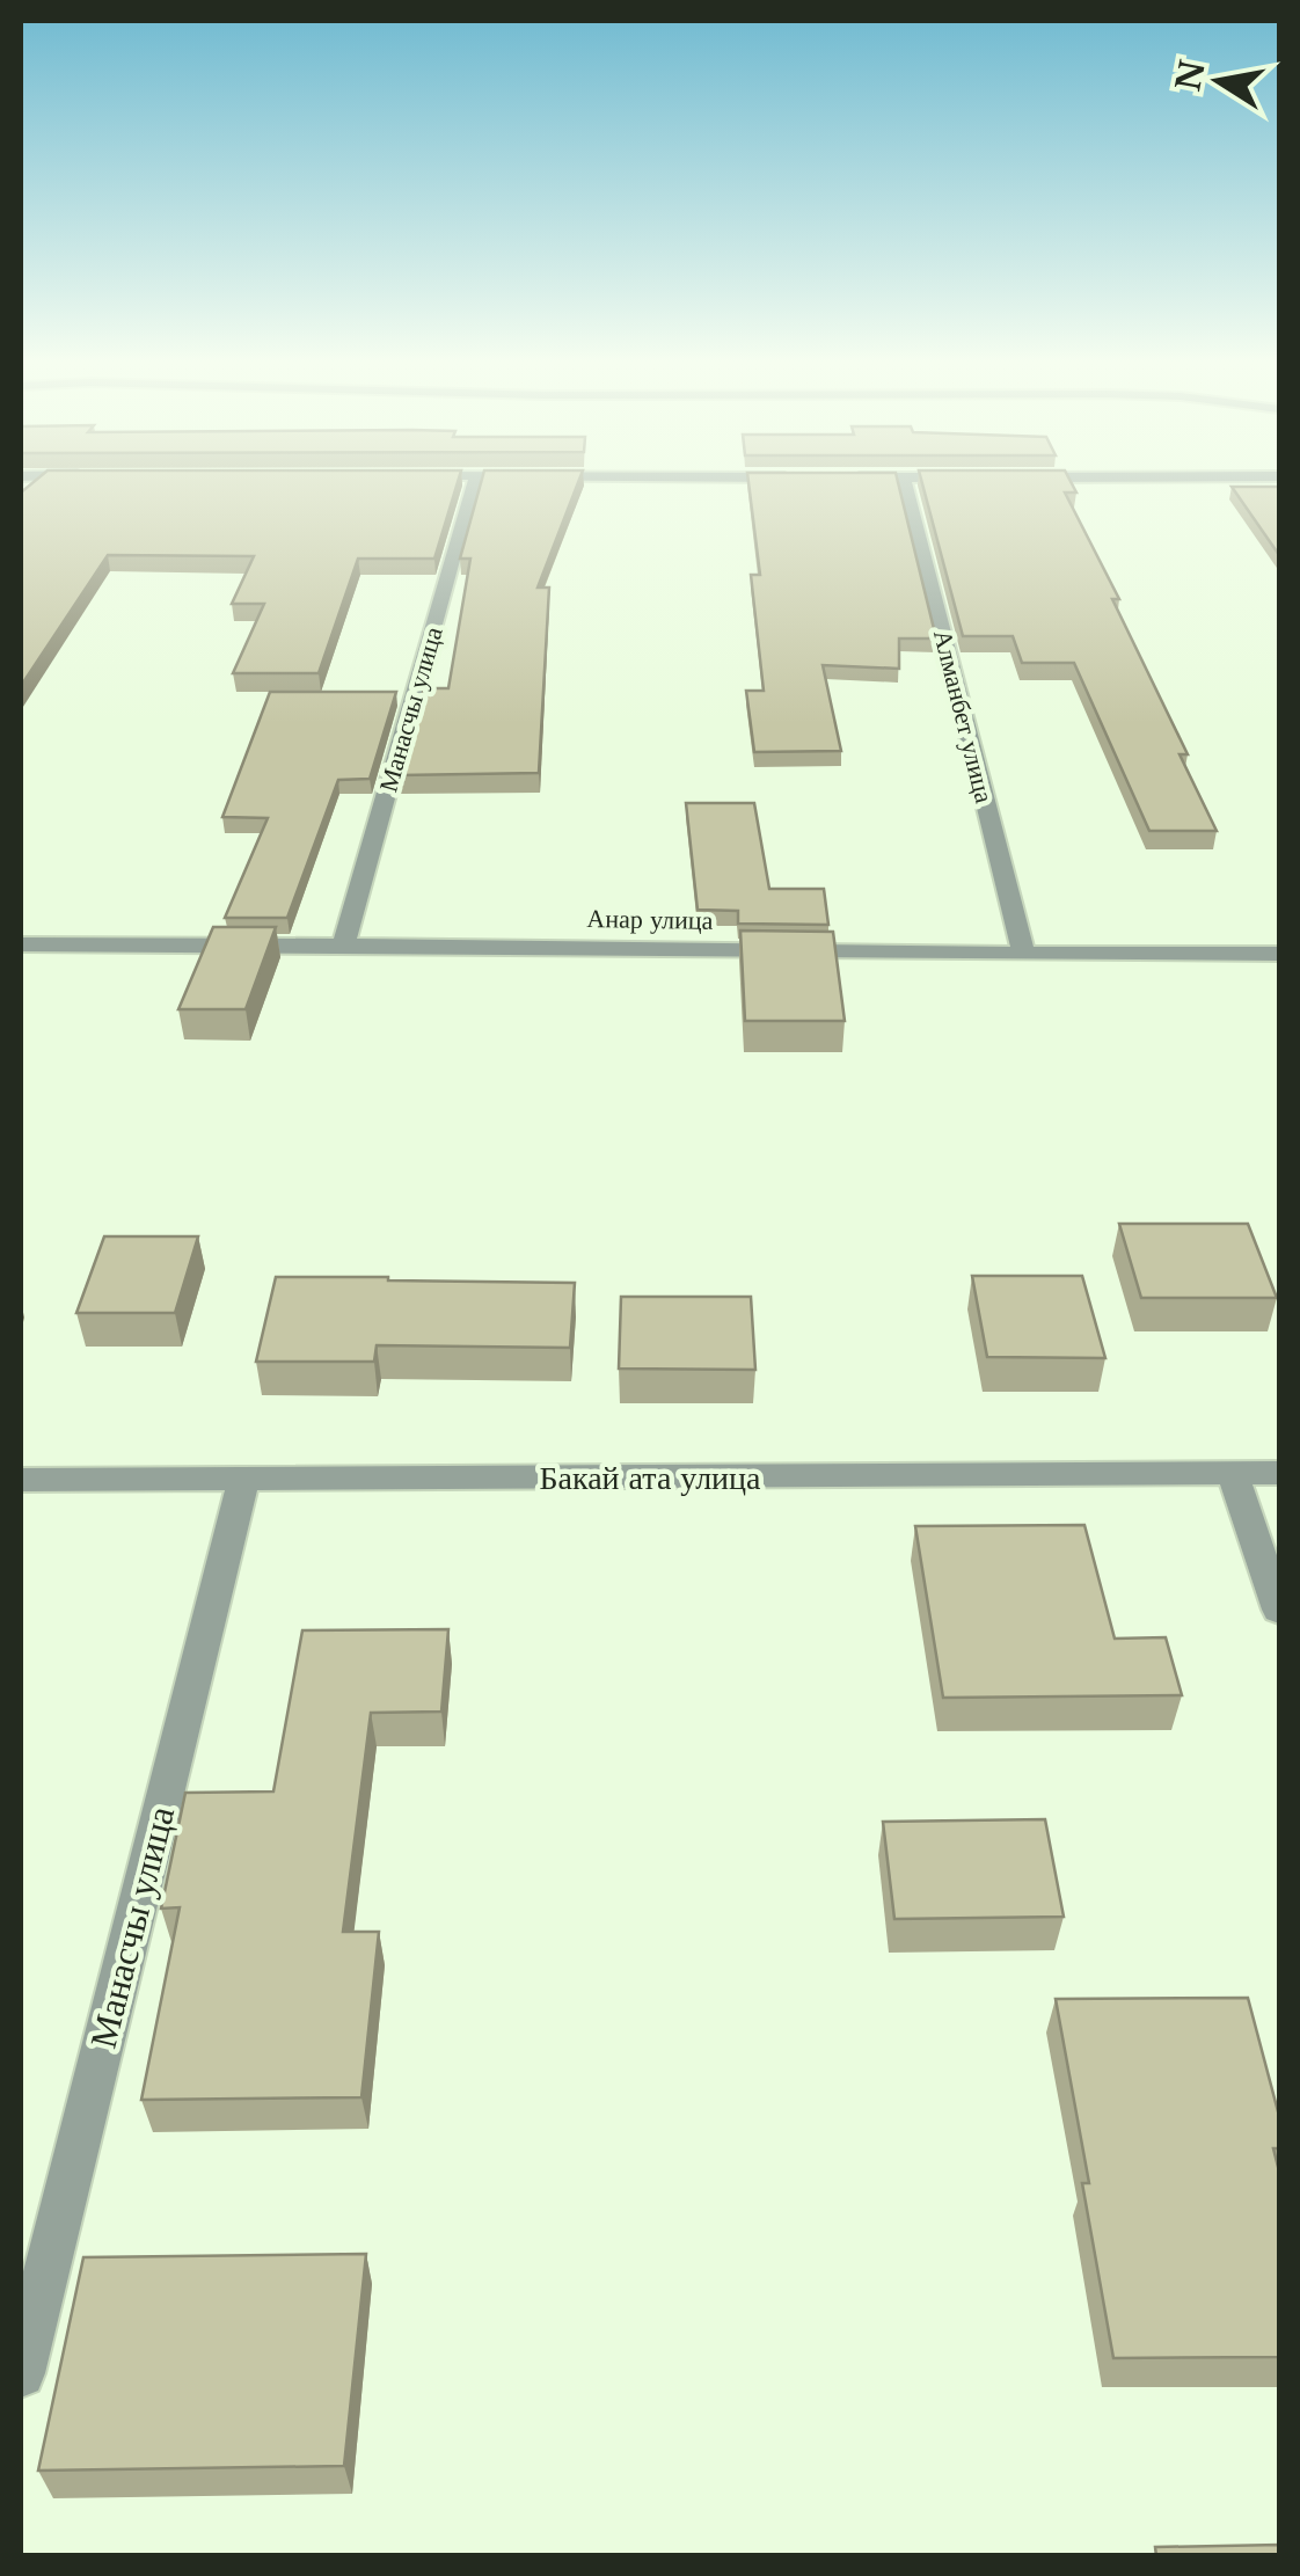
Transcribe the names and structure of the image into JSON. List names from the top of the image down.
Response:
{
  "streets": {
    "street": [
      "Манасчы улица",
      "Алманбет улица",
      "Анар улица",
      "Бакай ата улица"
    ]
  },
  "crossings": [
    ["Манасчы улица", "Анар улица"],
    ["Манасчы улица", "Бакай ата улица"],
    ["Алманбет улица", "Анар улица"]
  ],
  "north": "left"
}
